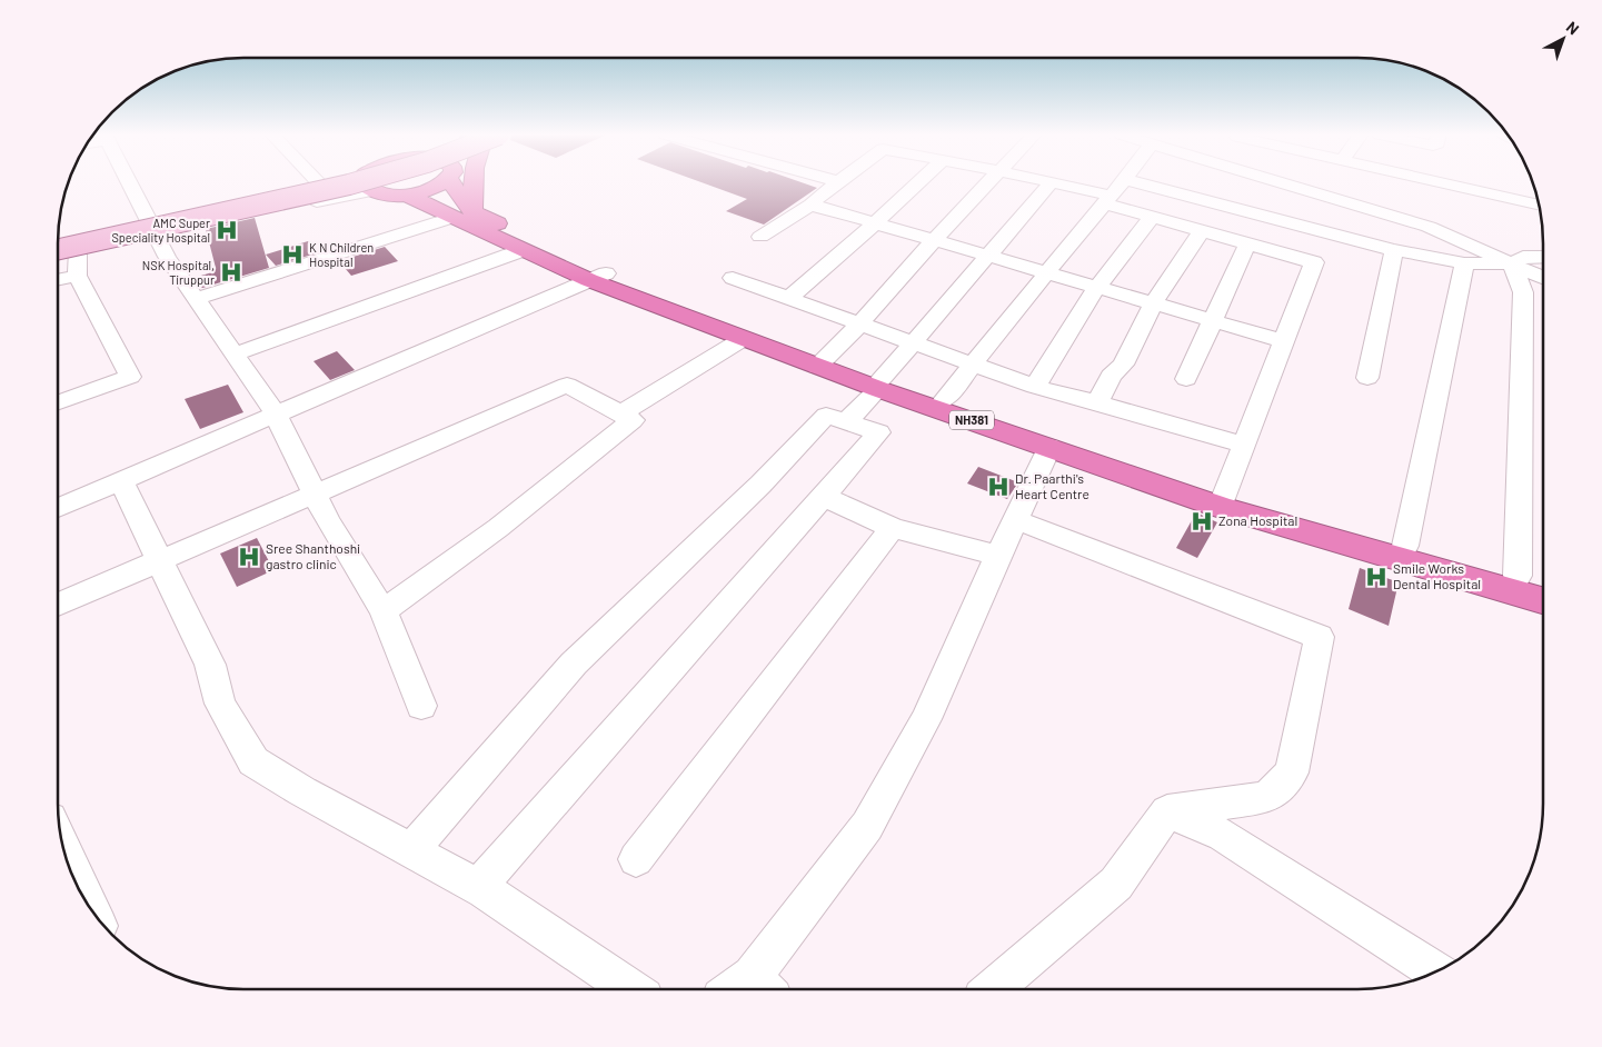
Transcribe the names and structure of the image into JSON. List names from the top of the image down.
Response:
{
  "streets": {
    "highway": ["NH381"]
  },
  "places": {
    "hospital": [
      "AMC Super Speciality Hospital",
      "K N Children Hospital",
      "NSK Hospital, Tiruppur",
      "Dr. Paarthi's Heart Centre",
      "Zona Hospital",
      "Sree Shanthoshi gastro clinic",
      "Smile Works Dental Hospital"
    ]
  },
  "north": "top right"
}
